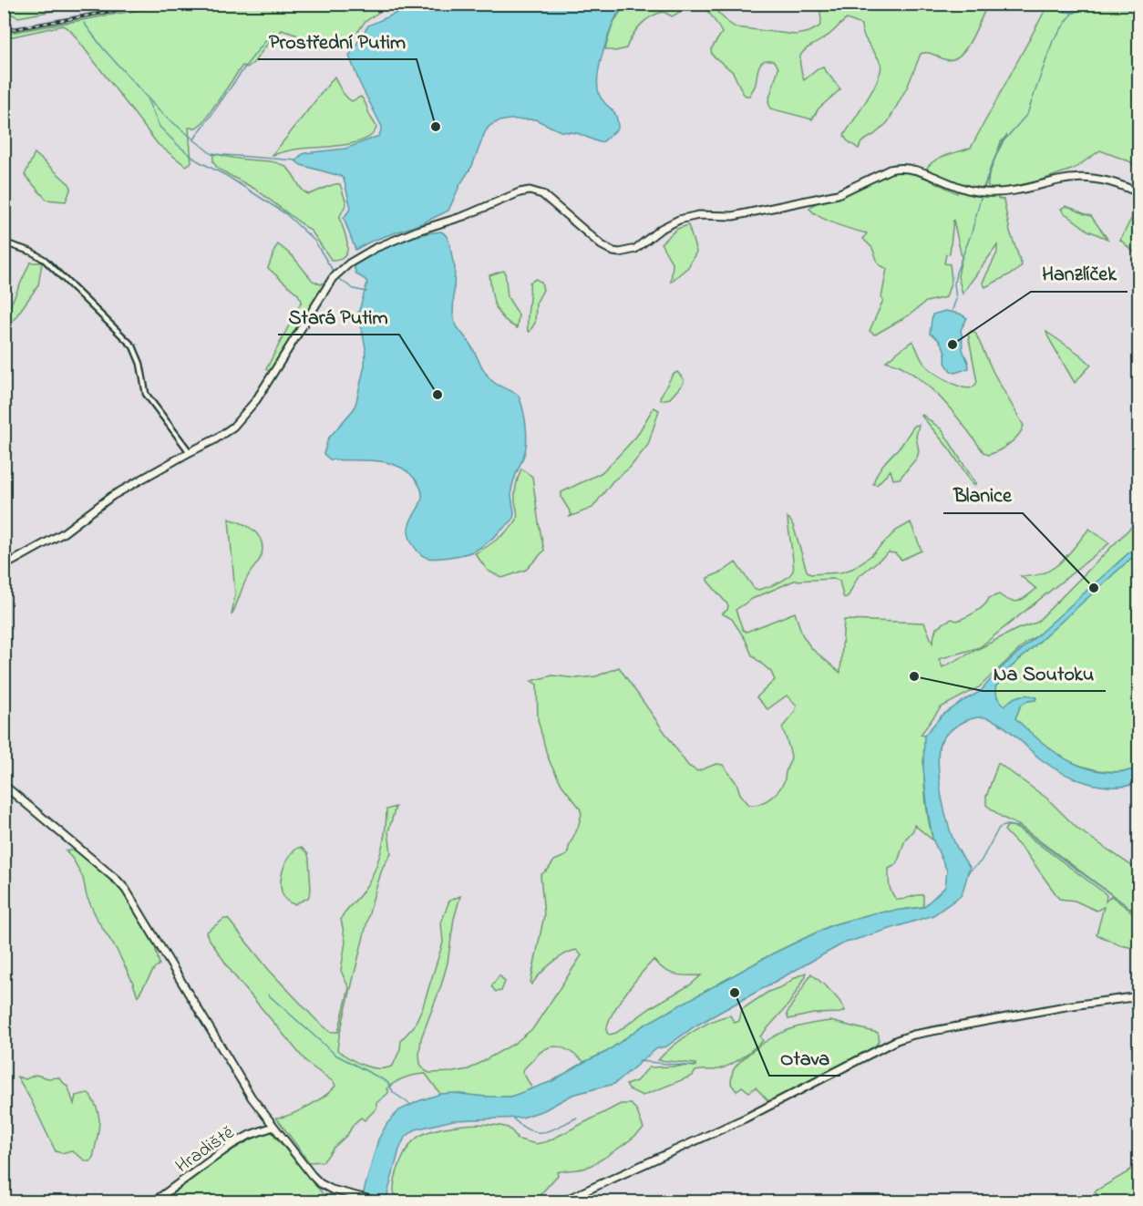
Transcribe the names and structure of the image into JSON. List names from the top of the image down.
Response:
{
  "streets": {
    "street": ["Hradiště"]
  },
  "places": [
    "Prostřední Putim",
    "Hanzlíček",
    "Stará Putim",
    "Blanice",
    "Na Soutoku",
    "Otava"
  ]
}
